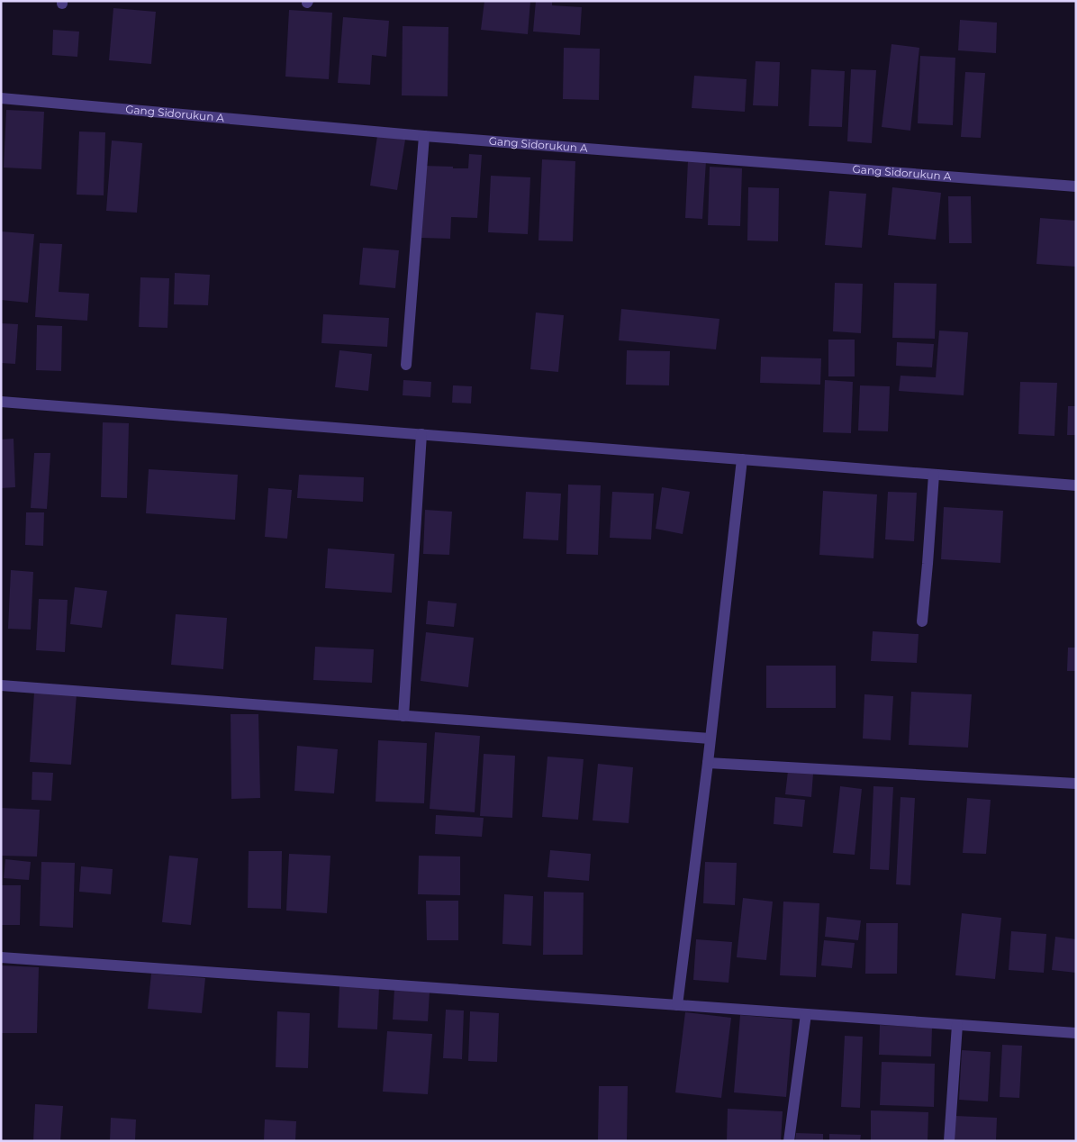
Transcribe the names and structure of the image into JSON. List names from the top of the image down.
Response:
{
  "streets": {
    "street": ["Gang Sidorukun A"]
  }
}
